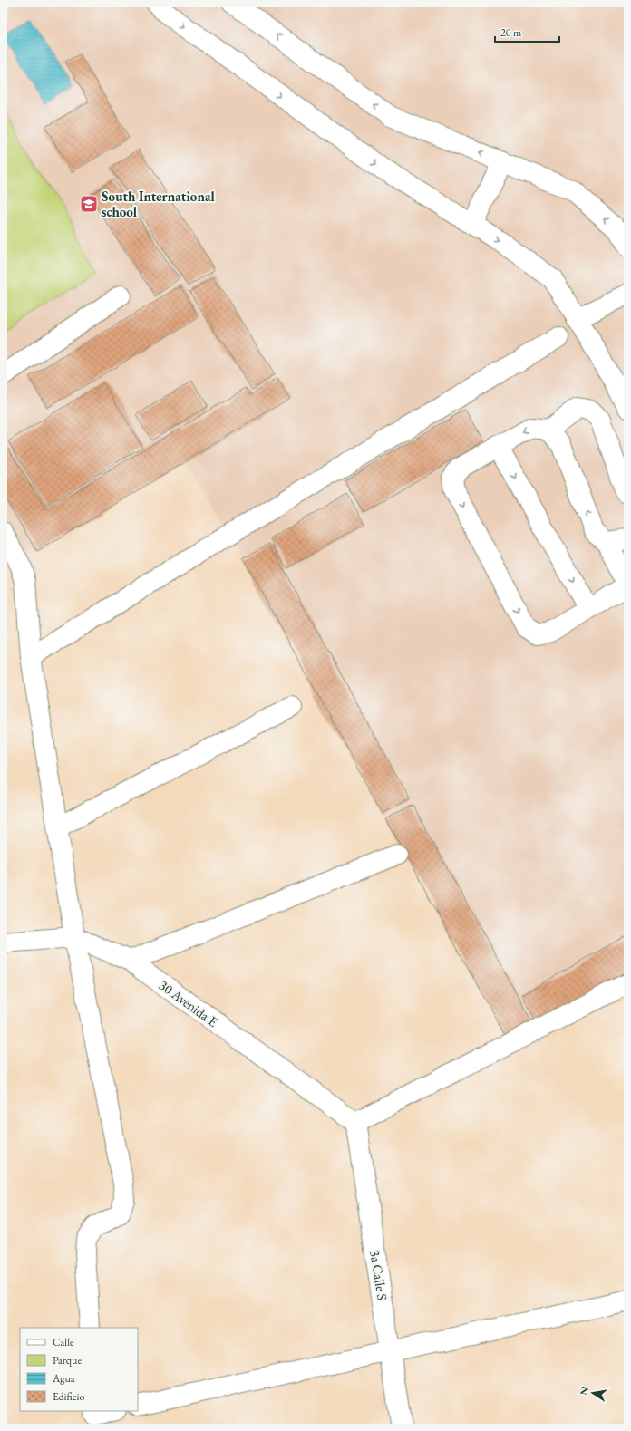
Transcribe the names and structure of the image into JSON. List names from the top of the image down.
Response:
{
  "streets": {
    "street": ["30 Avenida E", "3a Calle S"]
  },
  "crossings": [
    ["30 Avenida E", "3a Calle S"]
  ],
  "places": {
    "school or university": ["South International school"]
  },
  "legend": [
    "Calle",
    "Parque",
    "Agua",
    "Edificio"
  ],
  "scale_bar": "20 m",
  "north": "left"
}
